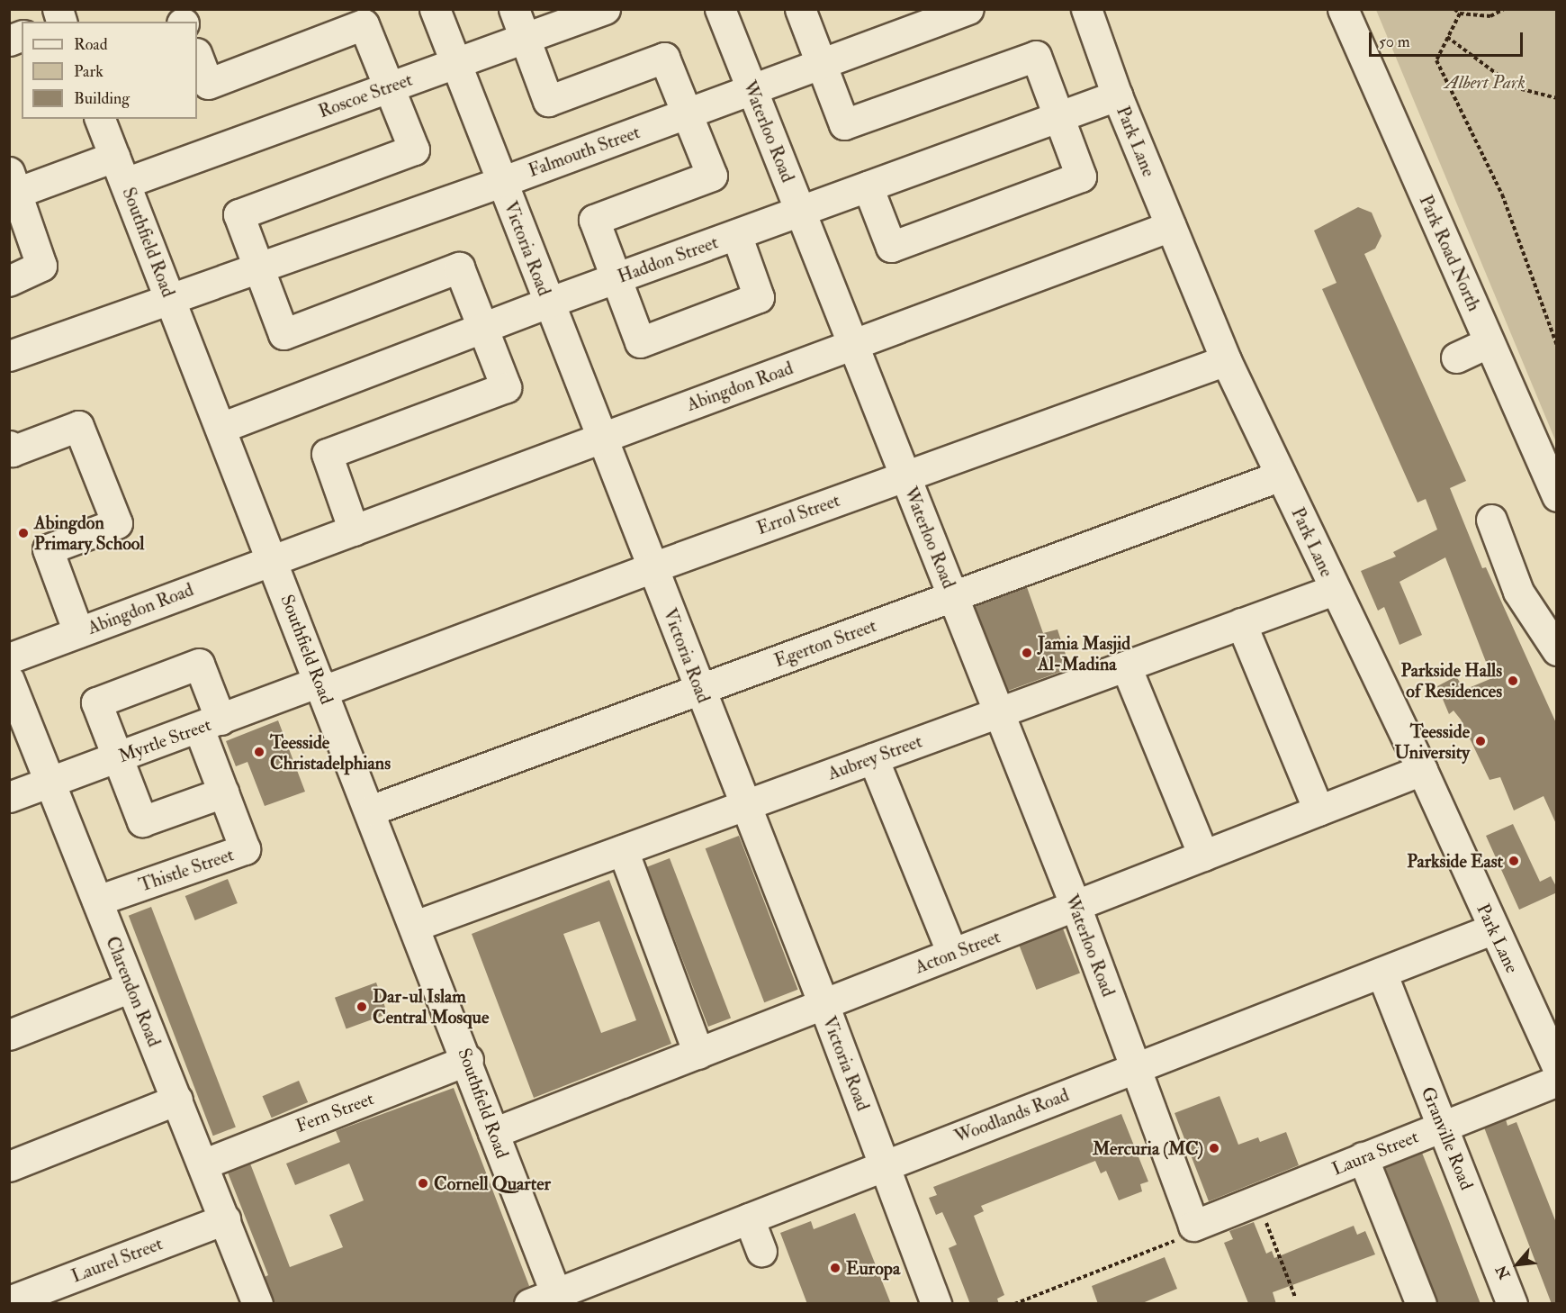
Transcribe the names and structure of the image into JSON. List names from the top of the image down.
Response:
{
  "streets": {
    "street": [
      "Roscoe Street",
      "Waterloo Road",
      "Park Lane",
      "Falmouth Street",
      "Southfield Road",
      "Victoria Road",
      "Park Road North",
      "Haddon Street",
      "Abingdon Road",
      "Errol Street",
      "Egerton Street",
      "Myrtle Street",
      "Aubrey Street",
      "Thistle Street",
      "Acton Street",
      "Clarendon Road",
      "Fern Street",
      "Woodlands Road",
      "Granville Road",
      "Laura Street",
      "Laurel Street"
    ]
  },
  "crossings": [
    ["Roscoe Street", "Southfield Road"],
    ["Roscoe Street", "Victoria Road"],
    ["Waterloo Road", "Falmouth Street"],
    ["Waterloo Road", "Haddon Street"],
    ["Waterloo Road", "Abingdon Road"],
    ["Waterloo Road", "Errol Street"],
    ["Waterloo Road", "Egerton Street"],
    ["Waterloo Road", "Aubrey Street"],
    ["Waterloo Road", "Acton Street"],
    ["Waterloo Road", "Woodlands Road"],
    ["Waterloo Road", "Laura Street"],
    ["Park Lane", "Haddon Street"],
    ["Park Lane", "Abingdon Road"],
    ["Park Lane", "Errol Street"],
    ["Park Lane", "Egerton Street"],
    ["Park Lane", "Aubrey Street"],
    ["Park Lane", "Acton Street"],
    ["Park Lane", "Woodlands Road"],
    ["Falmouth Street", "Southfield Road"],
    ["Falmouth Street", "Victoria Road"],
    ["Southfield Road", "Haddon Street"],
    ["Southfield Road", "Abingdon Road"],
    ["Southfield Road", "Egerton Street"],
    ["Southfield Road", "Myrtle Street"],
    ["Southfield Road", "Aubrey Street"],
    ["Southfield Road", "Acton Street"],
    ["Southfield Road", "Fern Street"],
    ["Southfield Road", "Woodlands Road"],
    ["Victoria Road", "Haddon Street"],
    ["Victoria Road", "Abingdon Road"],
    ["Victoria Road", "Errol Street"],
    ["Victoria Road", "Egerton Street"],
    ["Victoria Road", "Aubrey Street"],
    ["Victoria Road", "Acton Street"],
    ["Victoria Road", "Woodlands Road"],
    ["Errol Street", "Myrtle Street"],
    ["Myrtle Street", "Thistle Street"],
    ["Myrtle Street", "Clarendon Road"],
    ["Thistle Street", "Clarendon Road"],
    ["Clarendon Road", "Fern Street"],
    ["Clarendon Road", "Laurel Street"],
    ["Woodlands Road", "Granville Road"],
    ["Granville Road", "Laura Street"]
  ],
  "parks": ["Albert Park"],
  "places": [
    "Abingdon Primary School",
    "Jamia Masjid Al-Madina",
    "Parkside Halls of Residences",
    "Teesside University",
    "Teesside Christadelphians",
    "Parkside East",
    "Dar-ul Islam Central Mosque",
    "Mercuria (MC)",
    "Cornell Quarter",
    "Europa"
  ],
  "legend": ["Road", "Park", "Building"],
  "scale_bar": "50 m",
  "north": "bottom left"
}
